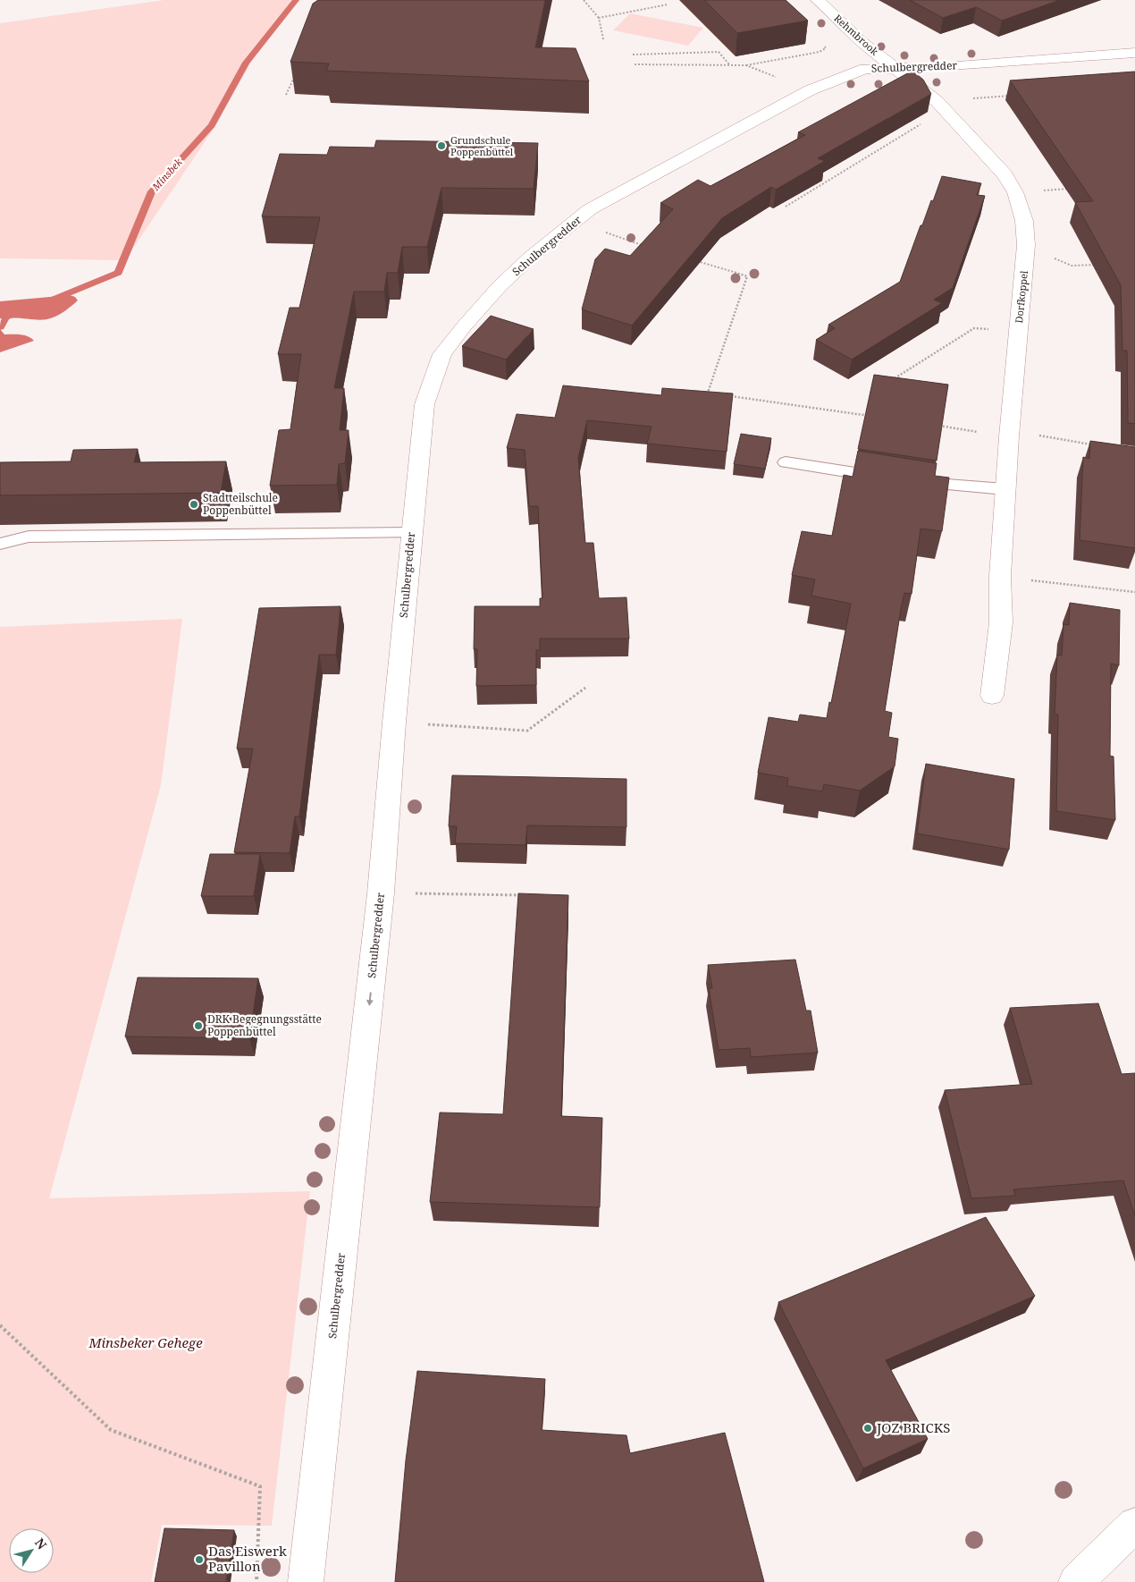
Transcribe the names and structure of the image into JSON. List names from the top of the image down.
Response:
{
  "streets": {
    "street": ["Rehmbrook", "Schulbergredder", "Dorfkoppel"]
  },
  "crossings": [
    ["Rehmbrook", "Schulbergredder"],
    ["Rehmbrook", "Dorfkoppel"],
    ["Schulbergredder", "Dorfkoppel"]
  ],
  "water": ["Minsbek"],
  "parks": ["Minsbeker Gehege"],
  "places": [
    "Grundschule Poppenbüttel",
    "Stadtteilschule Poppenbüttel",
    "DRK Begegnungsstätte Poppenbüttel",
    "JOZ BRICKS",
    "Das Eiswerk Pavillon"
  ],
  "north": "top right"
}
